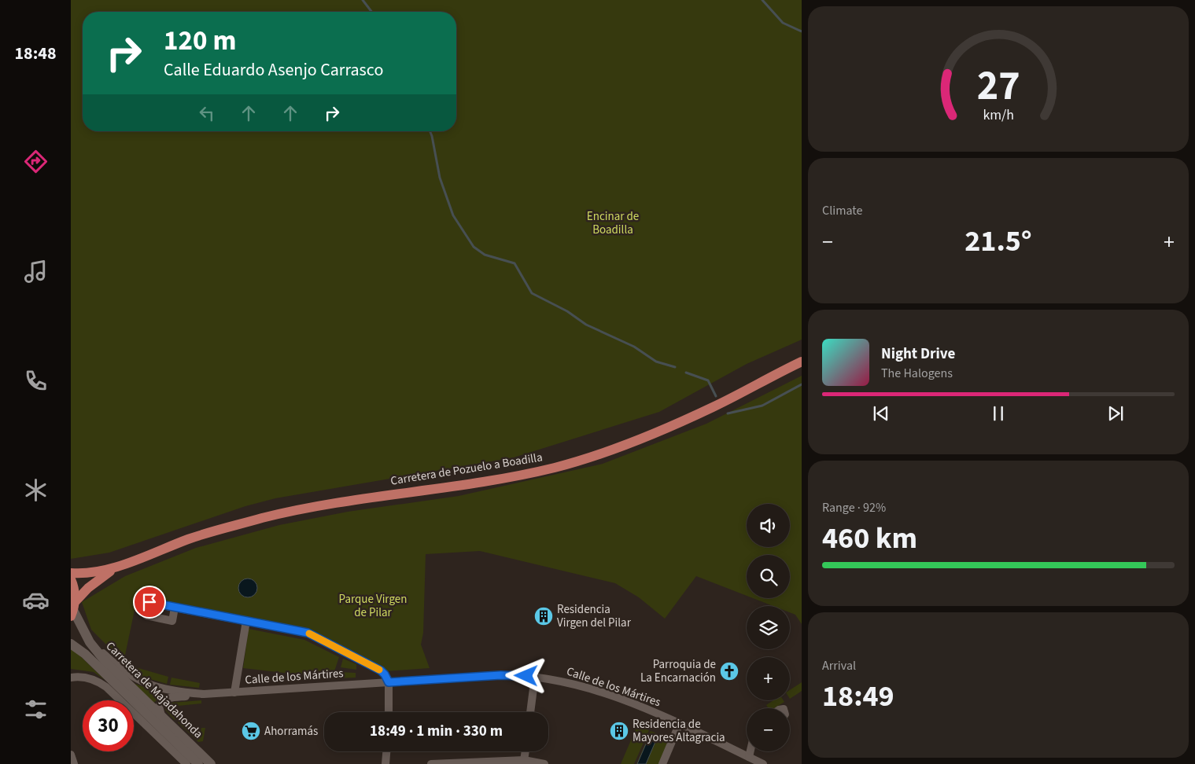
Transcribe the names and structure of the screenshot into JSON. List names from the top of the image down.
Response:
{
  "streets": {
    "main road": ["Carretera de Pozuelo a Boadilla"],
    "street": ["Calle de los Mártires", "Carretera de Majadahonda"]
  },
  "crossings": [
    ["Carretera de Pozuelo a Boadilla", "Carretera de Majadahonda"],
    ["Calle de los Mártires", "Carretera de Majadahonda"]
  ],
  "parks": ["Encinar de Boadilla", "Parque Virgen de Pilar"],
  "places": {
    "building": ["Residencia Virgen del Pilar", "Residencia de Mayores Altagracia"],
    "church": ["Parroquia de La Encarnación"],
    "supermarket": ["Ahorramás"]
  },
  "page": {
    "tabs": "18:48",
    "turn": ["120 m", "Calle Eduardo Asenjo Carrasco"],
    "tile": [
      "Climate",
      ["Range · 92%", "460 km"],
      ["Arrival", "18:49"]
    ],
    "heat": ["−", "21.5°", "+"],
    "song": ["Night Drive", "The Halogens"],
    "map_buttons": ["+", "−"],
    "limit": "30",
    "trip": "18:49 · 1 min · 330 m",
    "gauge": ["27", "km/h"]
  }
}
